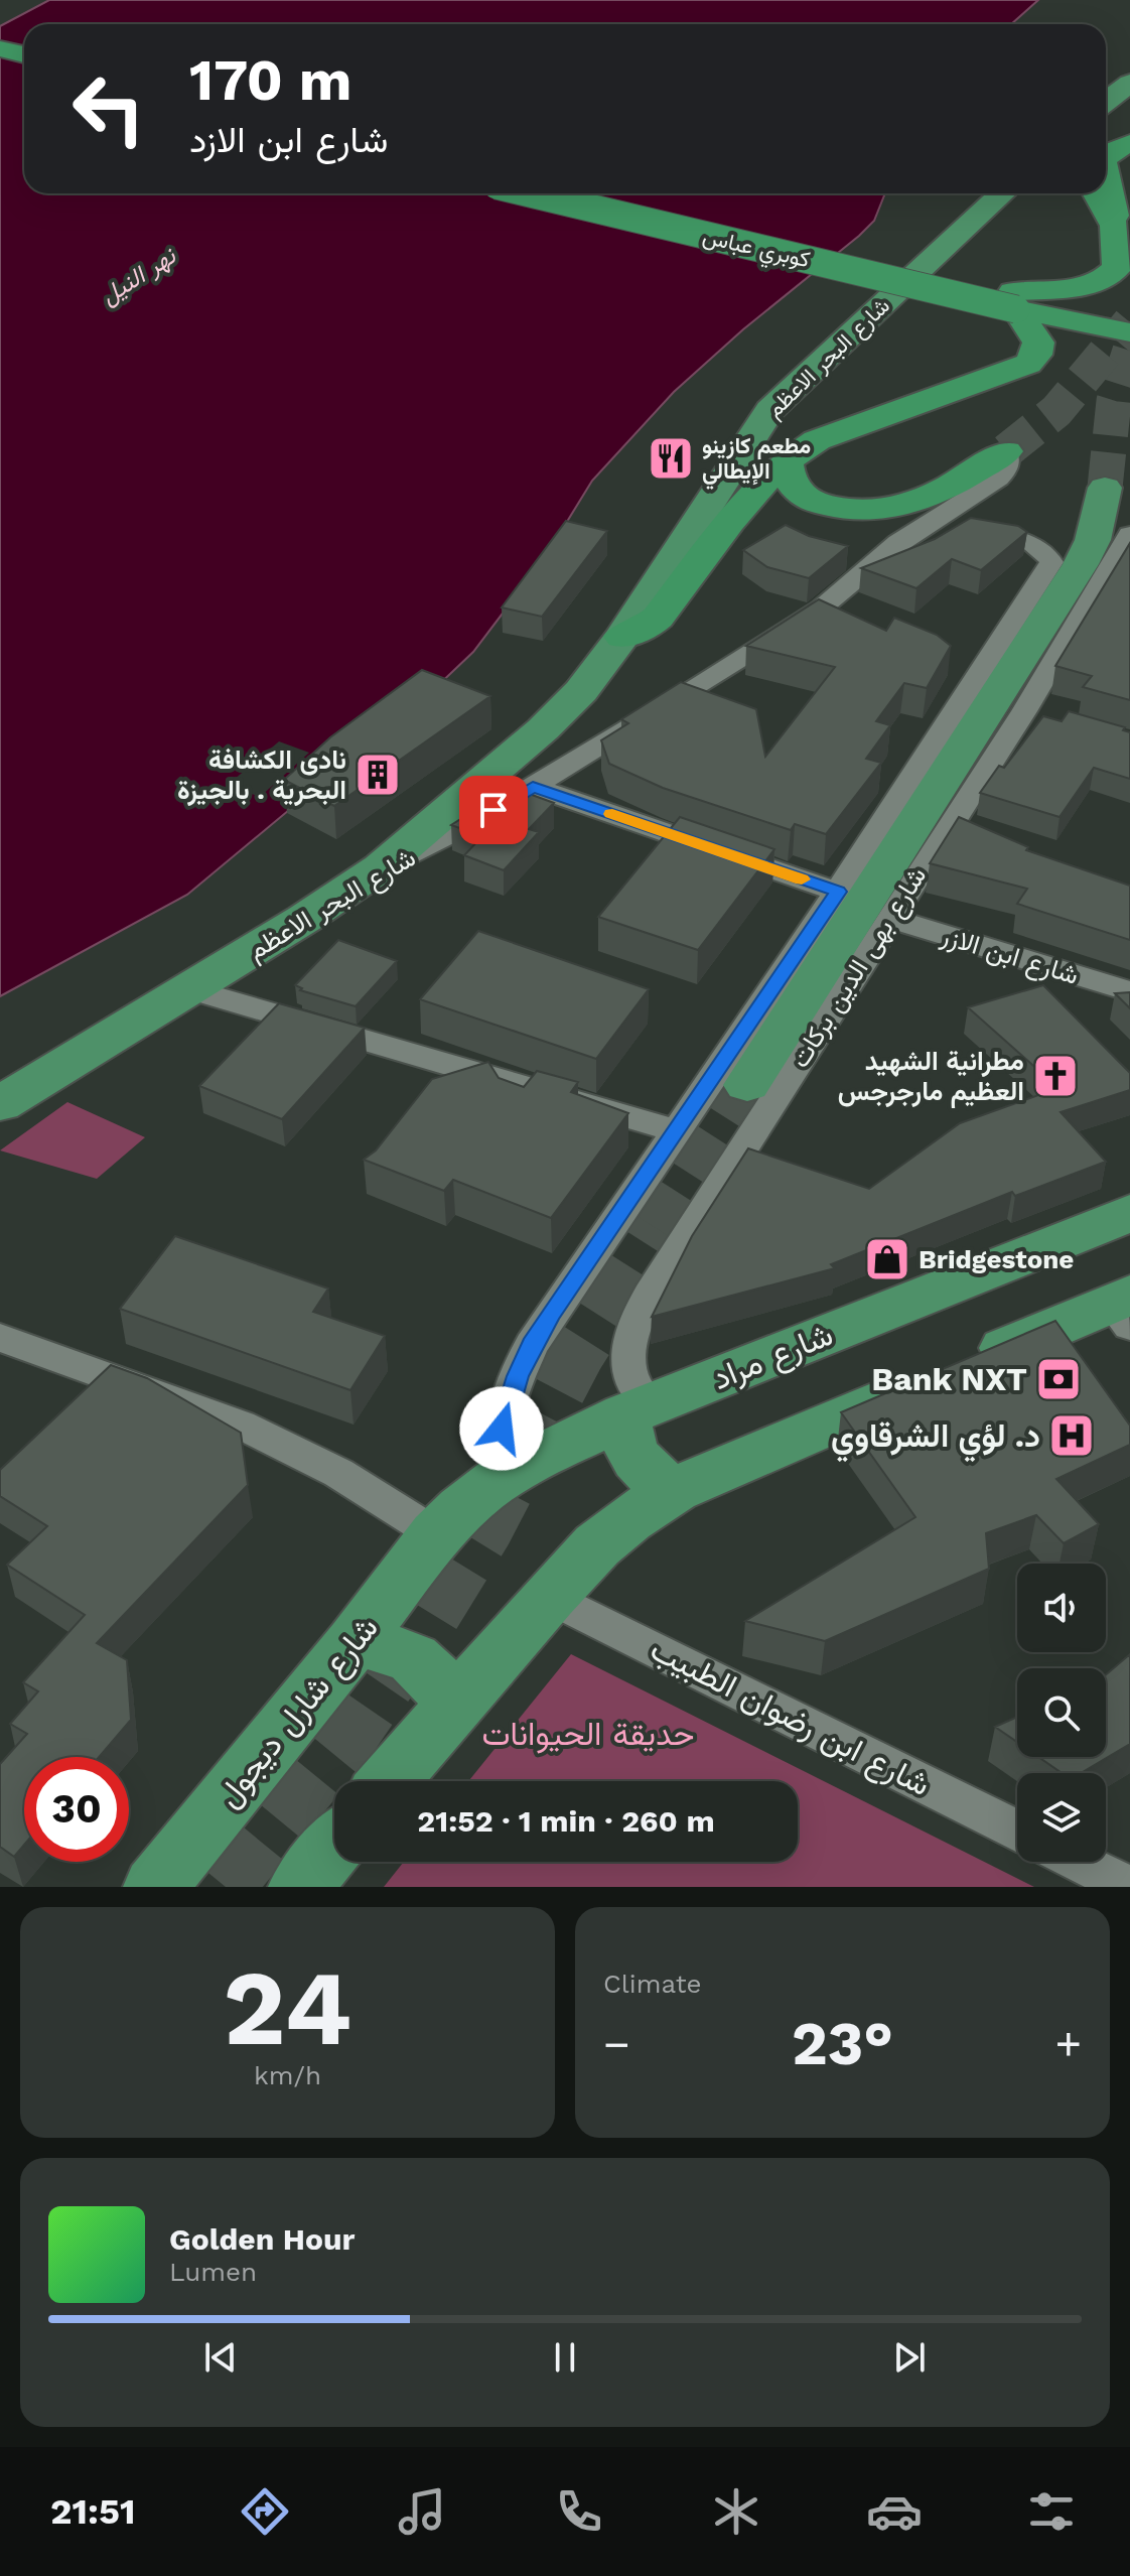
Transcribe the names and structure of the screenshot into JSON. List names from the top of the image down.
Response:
{
  "streets": {
    "highway": ["كوبري عباس"],
    "main road": [
      "شارع البحر الاعظم",
      "شارع بهى الدين بركات",
      "شارع مراد",
      "شارع شارل ديجول"
    ],
    "street": ["شارع ابن الازر", "شارع ابن رضوان الطبيب"]
  },
  "crossings": [
    ["شارع ابن الازر", "شارع بهى الدين بركات"],
    ["شارع بهى الدين بركات", "شارع مراد"],
    ["شارع مراد", "شارع شارل ديجول"]
  ],
  "water": ["نهر النيل"],
  "parks": ["حديقة الحيوانات"],
  "places": {
    "restaurant": ["مطعم كازينو الإيطالي"],
    "building": ["نادى الكشافة البحرية . بالجيزة"],
    "church": ["مطرانية الشهيد العظيم مارجرجس"],
    "shop": ["Bridgestone"],
    "bank": ["Bank NXT"],
    "hospital": ["د. لؤي الشرقاوي"]
  },
  "page": {
    "turn": ["170 m", "شارع ابن الازد"],
    "limit": "30",
    "trip": "21:52 · 1 min · 260 m",
    "tile": [
      ["24", "km/h"],
      "Climate"
    ],
    "heat": ["−", "23°", "+"],
    "song": ["Golden Hour", "Lumen"],
    "tabs": "21:51"
  }
}
